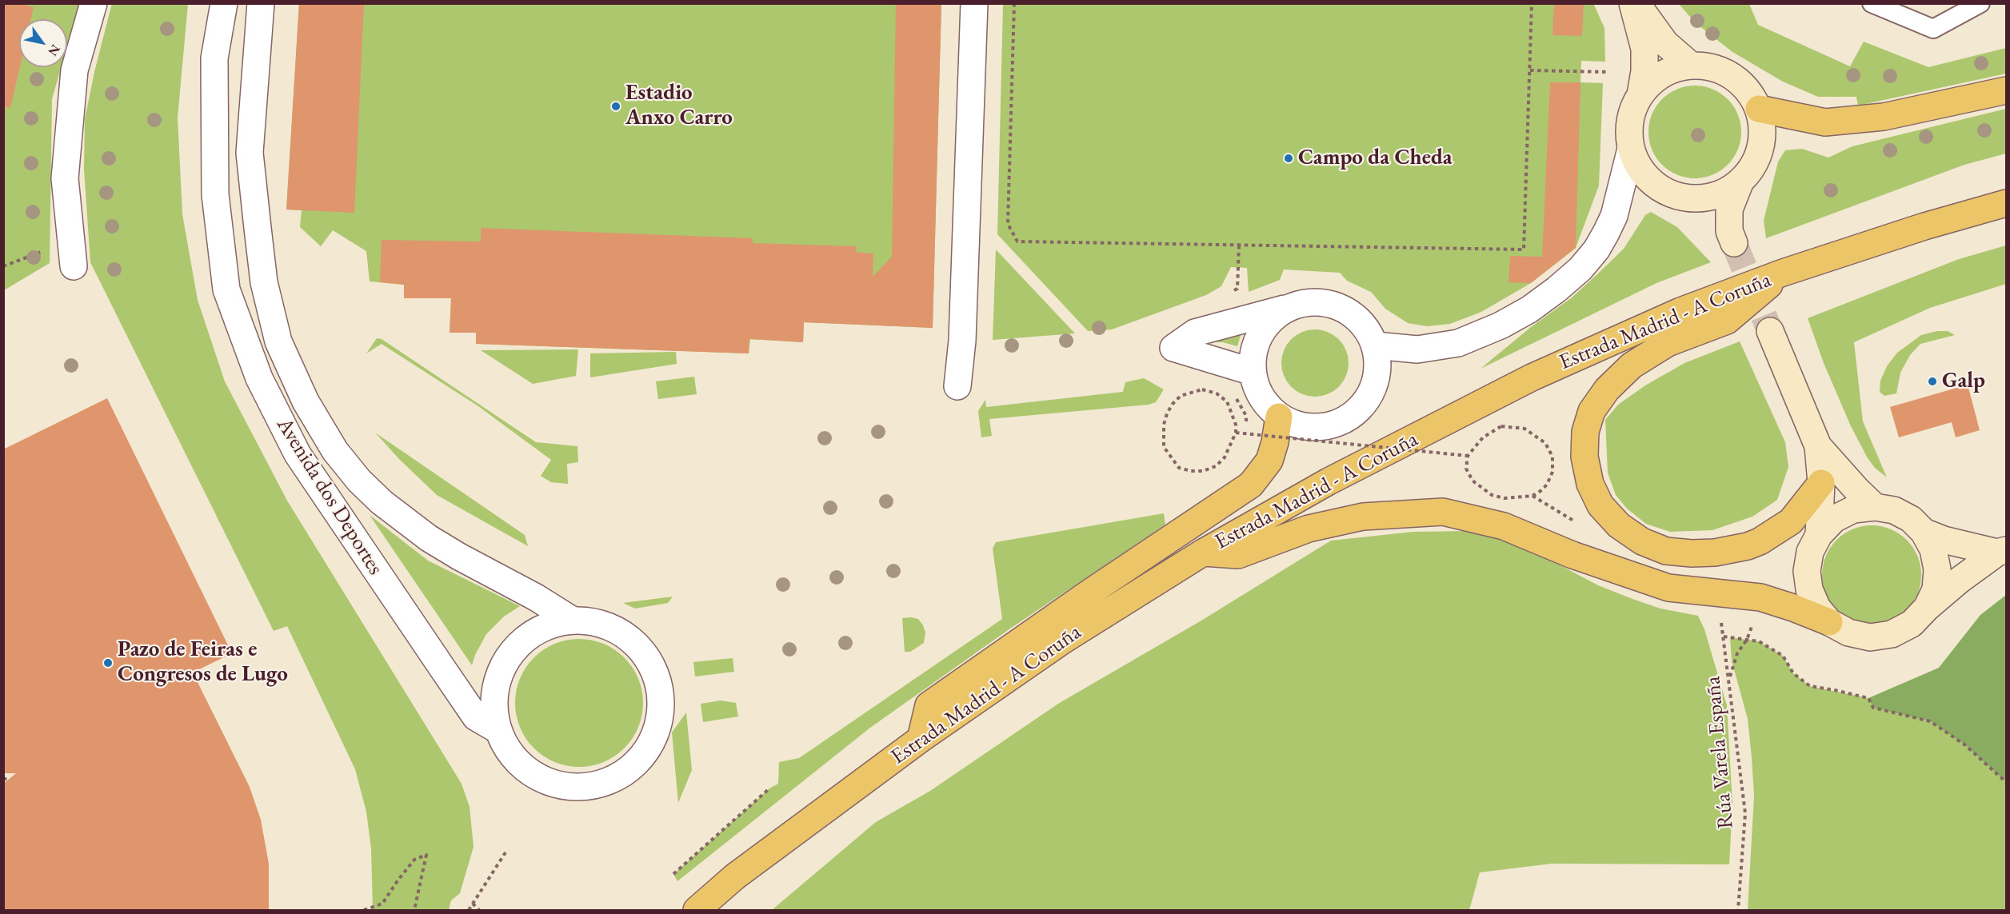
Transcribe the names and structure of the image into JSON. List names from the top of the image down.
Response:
{
  "streets": {
    "highway": ["Estrada Madrid - A Coruña"],
    "street": ["Avenida dos Deportes"],
    "path": ["Rúa Varela España"]
  },
  "places": [
    "Estadio Anxo Carro",
    "Campo da Cheda",
    "Galp",
    "Pazo de Feiras e Congresos de Lugo"
  ],
  "north": "bottom right"
}
